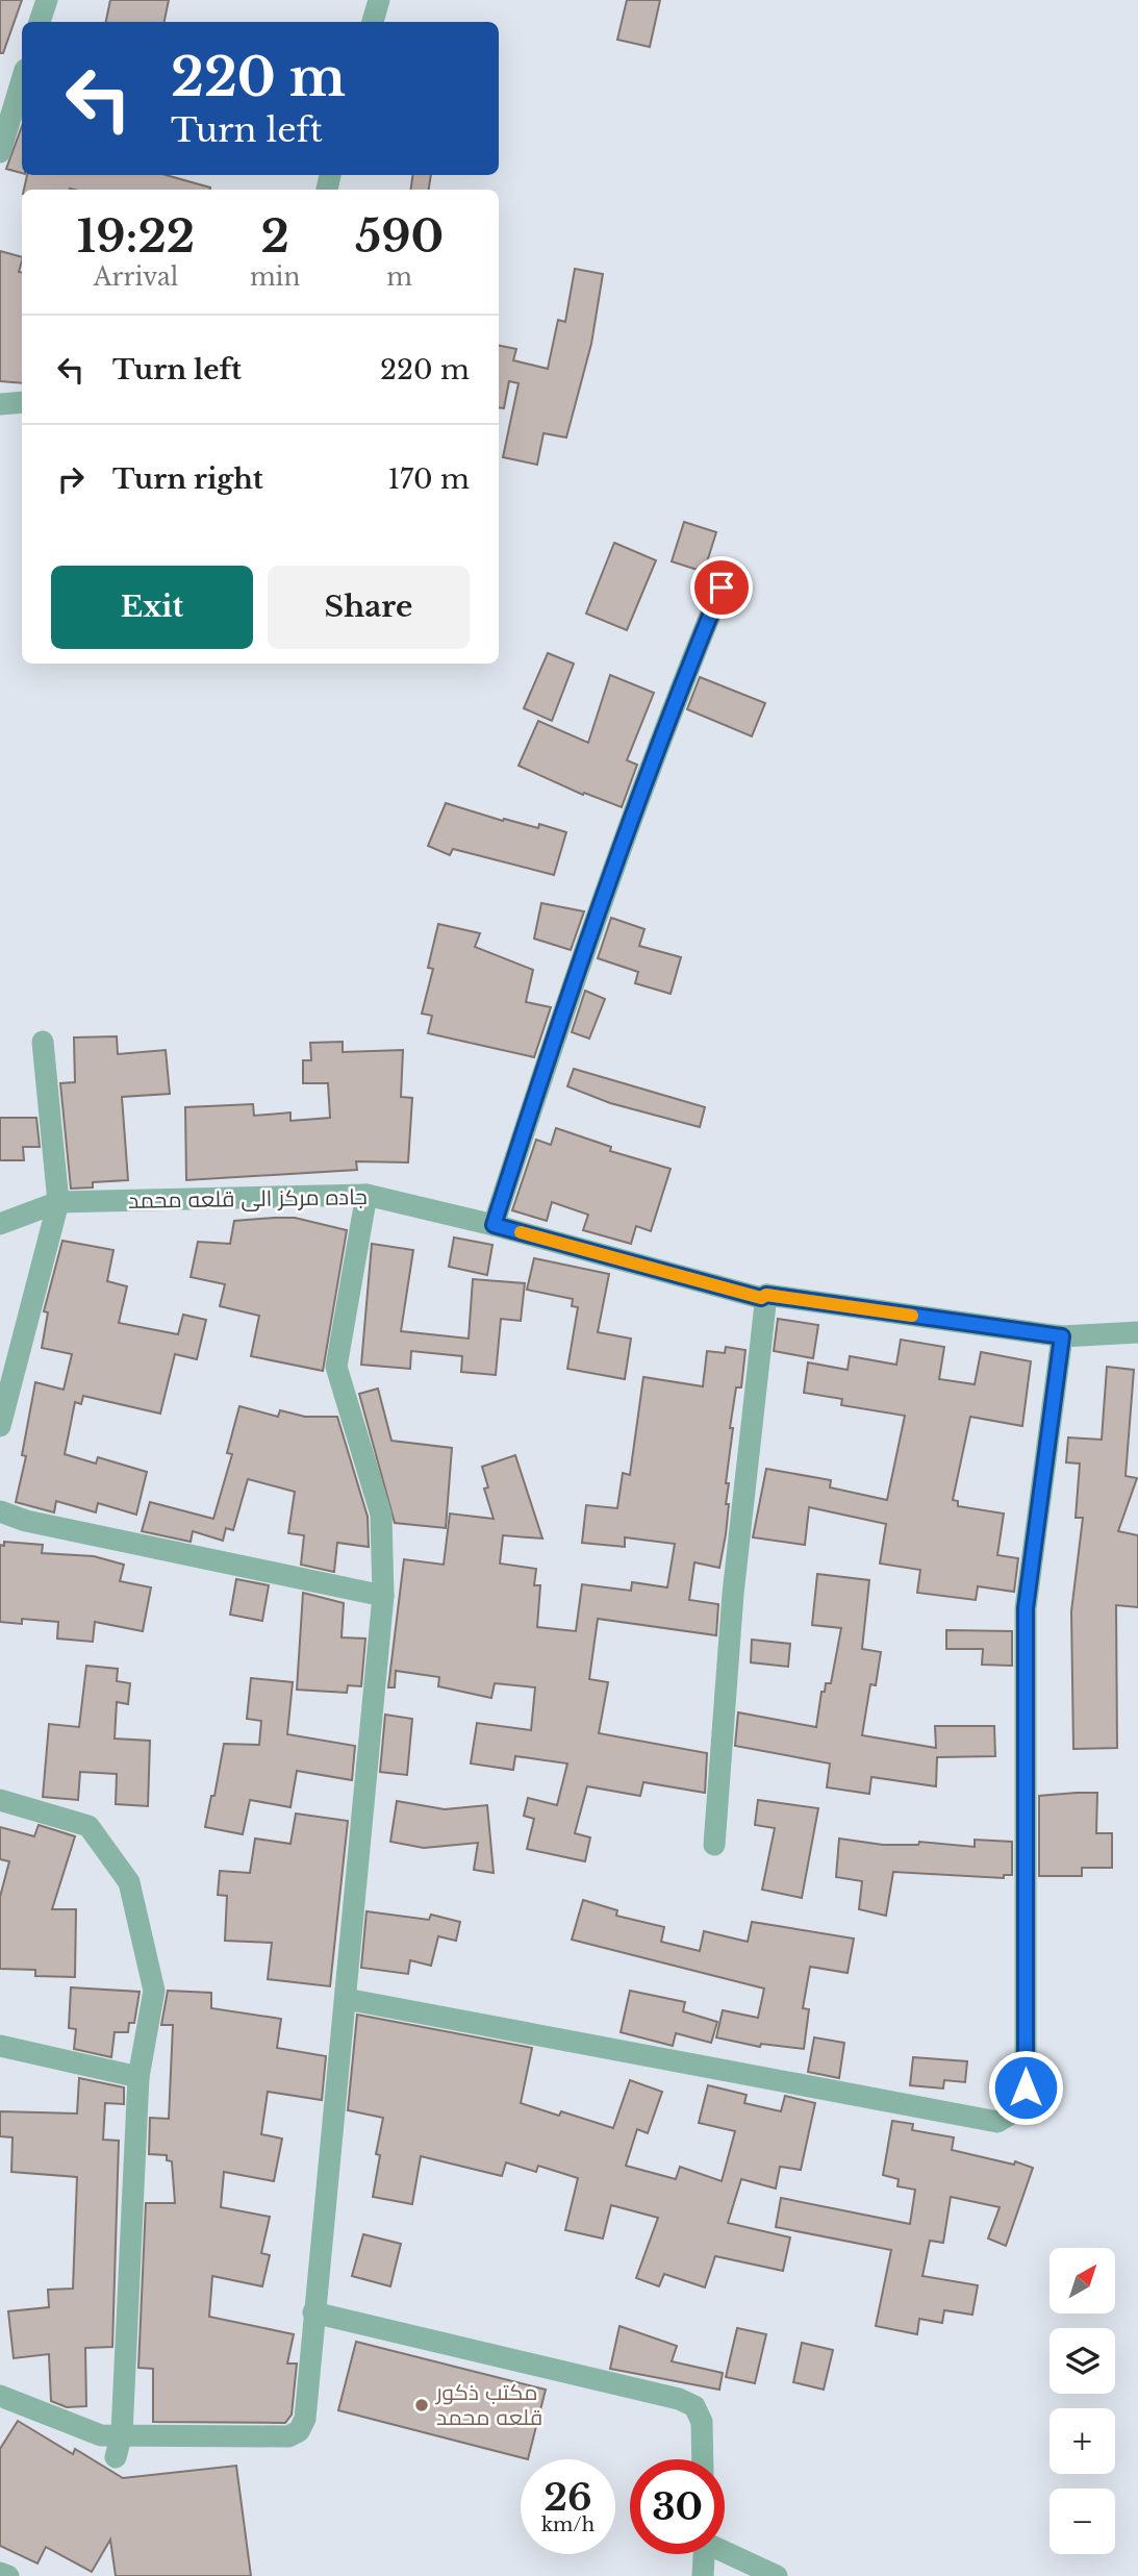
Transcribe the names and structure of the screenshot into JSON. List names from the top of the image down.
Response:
{
  "streets": {
    "street": ["جاده مرکز الی قلعه محمد"]
  },
  "places": ["مکتب ذکور قلعه محمد"],
  "north": "top right",
  "page": {
    "turn": ["220 m", "Turn left"],
    "eta": [
      "19:22",
      "Arrival",
      "2",
      "min",
      "590",
      "m"
    ],
    "list": [
      {
        "name": "Turn left",
        "value": "220 m"
      },
      {
        "name": "Turn right",
        "value": "170 m"
      }
    ],
    "buttons": ["Exit", "Share"],
    "map_buttons": ["+", "−"],
    "speed": "26 km/h",
    "limit": "30"
  }
}
